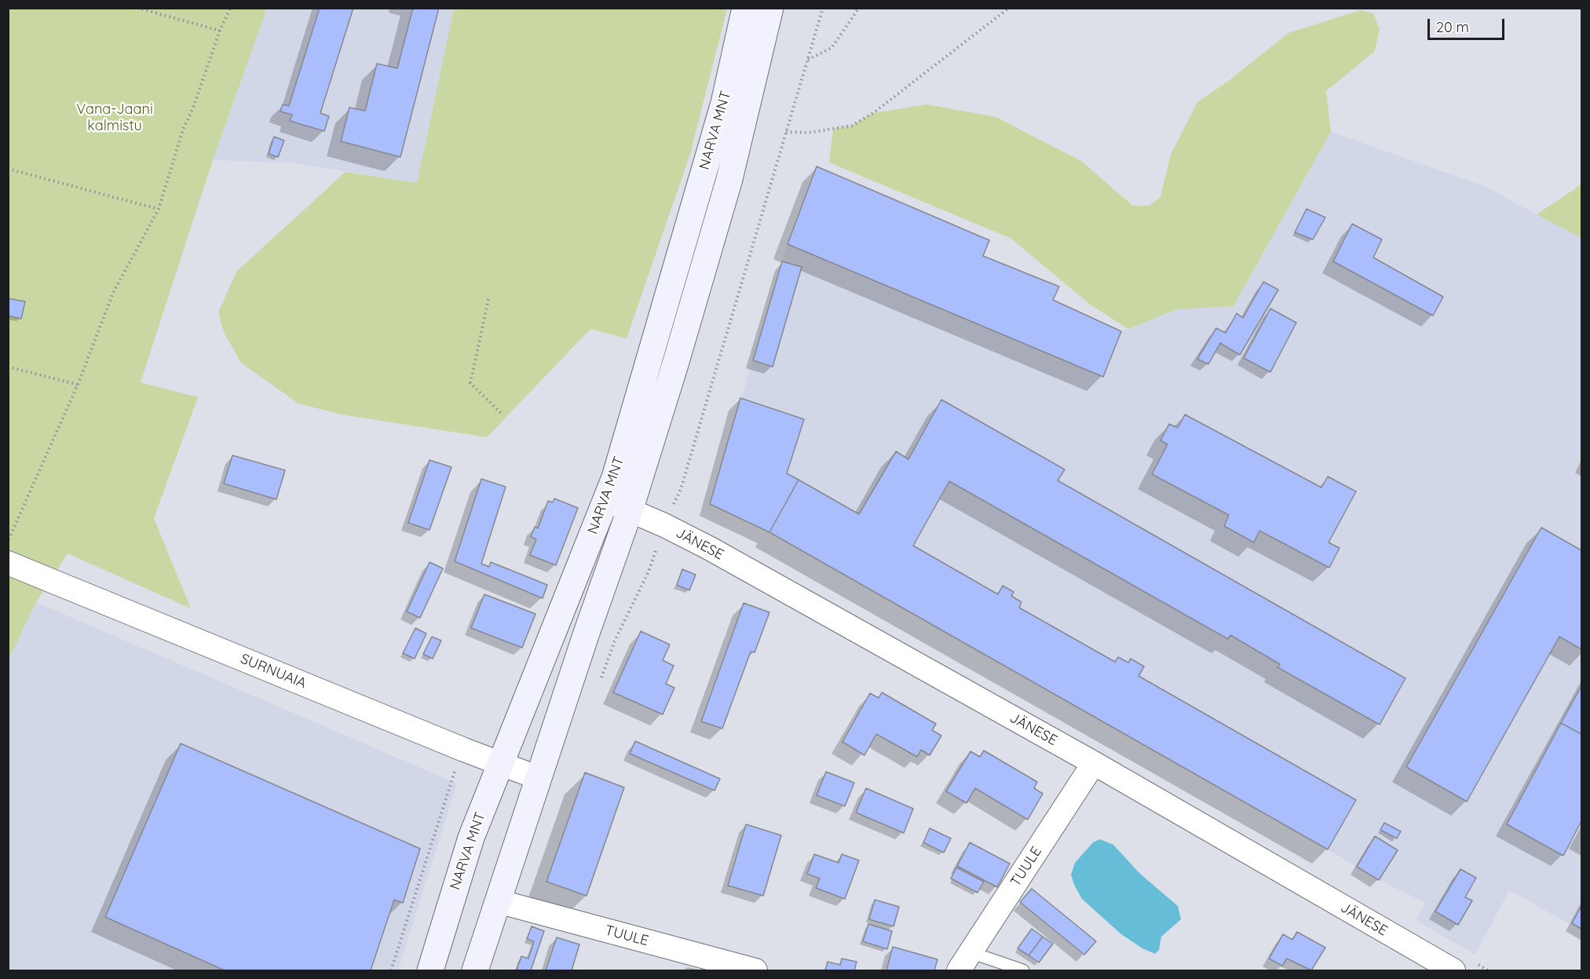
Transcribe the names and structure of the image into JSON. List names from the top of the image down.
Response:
{
  "streets": {
    "main road": ["NARVA MNT"],
    "street": ["JÄNESE", "SURNUAIA", "TUULE"]
  },
  "crossings": [
    ["NARVA MNT", "JÄNESE"],
    ["NARVA MNT", "SURNUAIA"],
    ["NARVA MNT", "TUULE"],
    ["JÄNESE", "TUULE"]
  ],
  "parks": ["Vana-Jaani kalmistu"],
  "scale_bar": "20 m"
}
